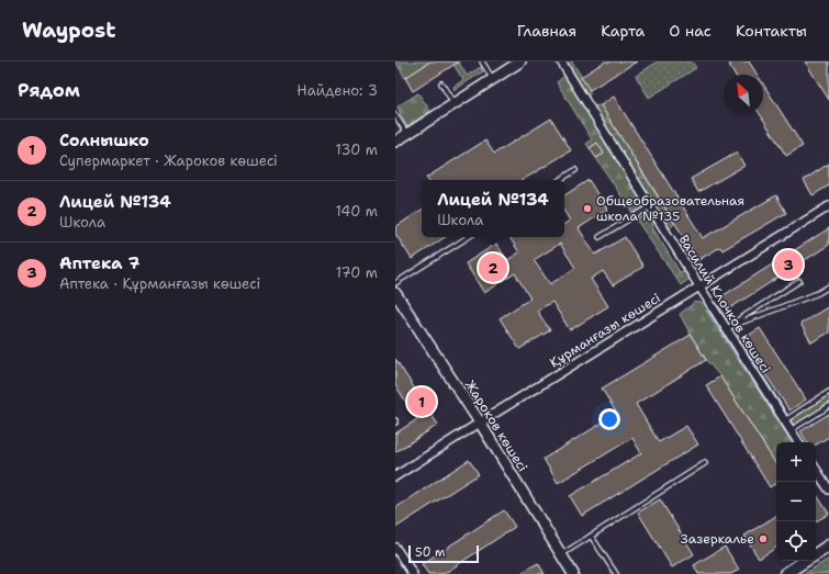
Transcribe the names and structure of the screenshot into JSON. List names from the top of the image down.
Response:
{
  "streets": {
    "street": ["Василий Клочков көшесі", "Құрманғазы көшесі", "Жароков көшесі"]
  },
  "crossings": [
    ["Василий Клочков көшесі", "Құрманғазы көшесі"],
    ["Құрманғазы көшесі", "Жароков көшесі"]
  ],
  "places": ["Общеобразовательная школа №135", "Зазеркалье"],
  "scale_bar": "50 m",
  "north": "top left",
  "page": {
    "header": "Waypost",
    "nav": [
      "Главная",
      "Карта",
      "О нас",
      "Контакты"
    ],
    "heading": ["Рядом", "Найдено: 3"],
    "list": [
      {
        "mark": "1",
        "name": "Солнышко",
        "note": "Супермаркет · Жароков көшесі",
        "value": "130 m"
      },
      {
        "mark": "2",
        "name": "Лицей №134",
        "note": "Школа",
        "value": "140 m"
      },
      {
        "mark": "3",
        "name": "Аптека 7",
        "note": "Аптека · Құрманғазы көшесі",
        "value": "170 m"
      }
    ],
    "popup": ["Лицей №134", "Школа"],
    "pins": ["3", "2", "1"],
    "map_buttons": ["+", "−"],
    "scale": "50 m"
  }
}
